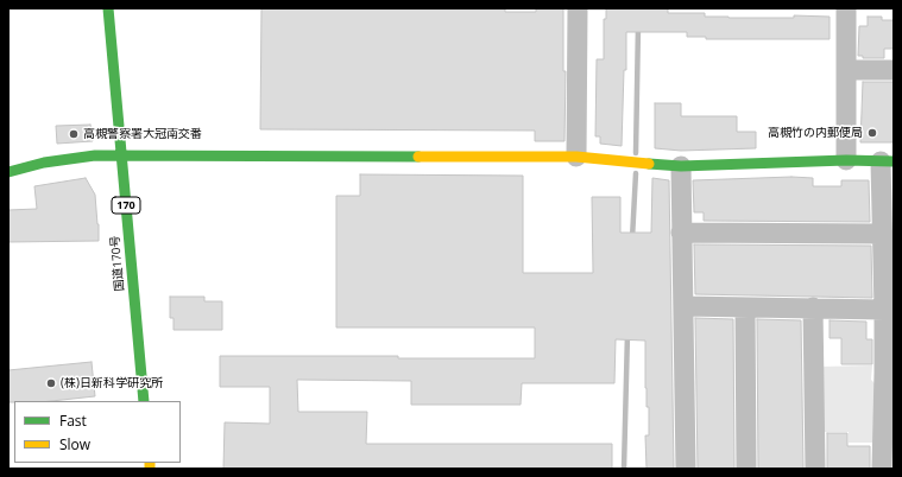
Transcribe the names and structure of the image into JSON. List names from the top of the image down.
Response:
{
  "streets": {
    "main road": ["170", "国道170号"]
  },
  "places": ["高槻竹の内郵便局", "高槻警察署大冠南交番", "(株)日新科学研究所"],
  "legend": ["Fast", "Slow"]
}
